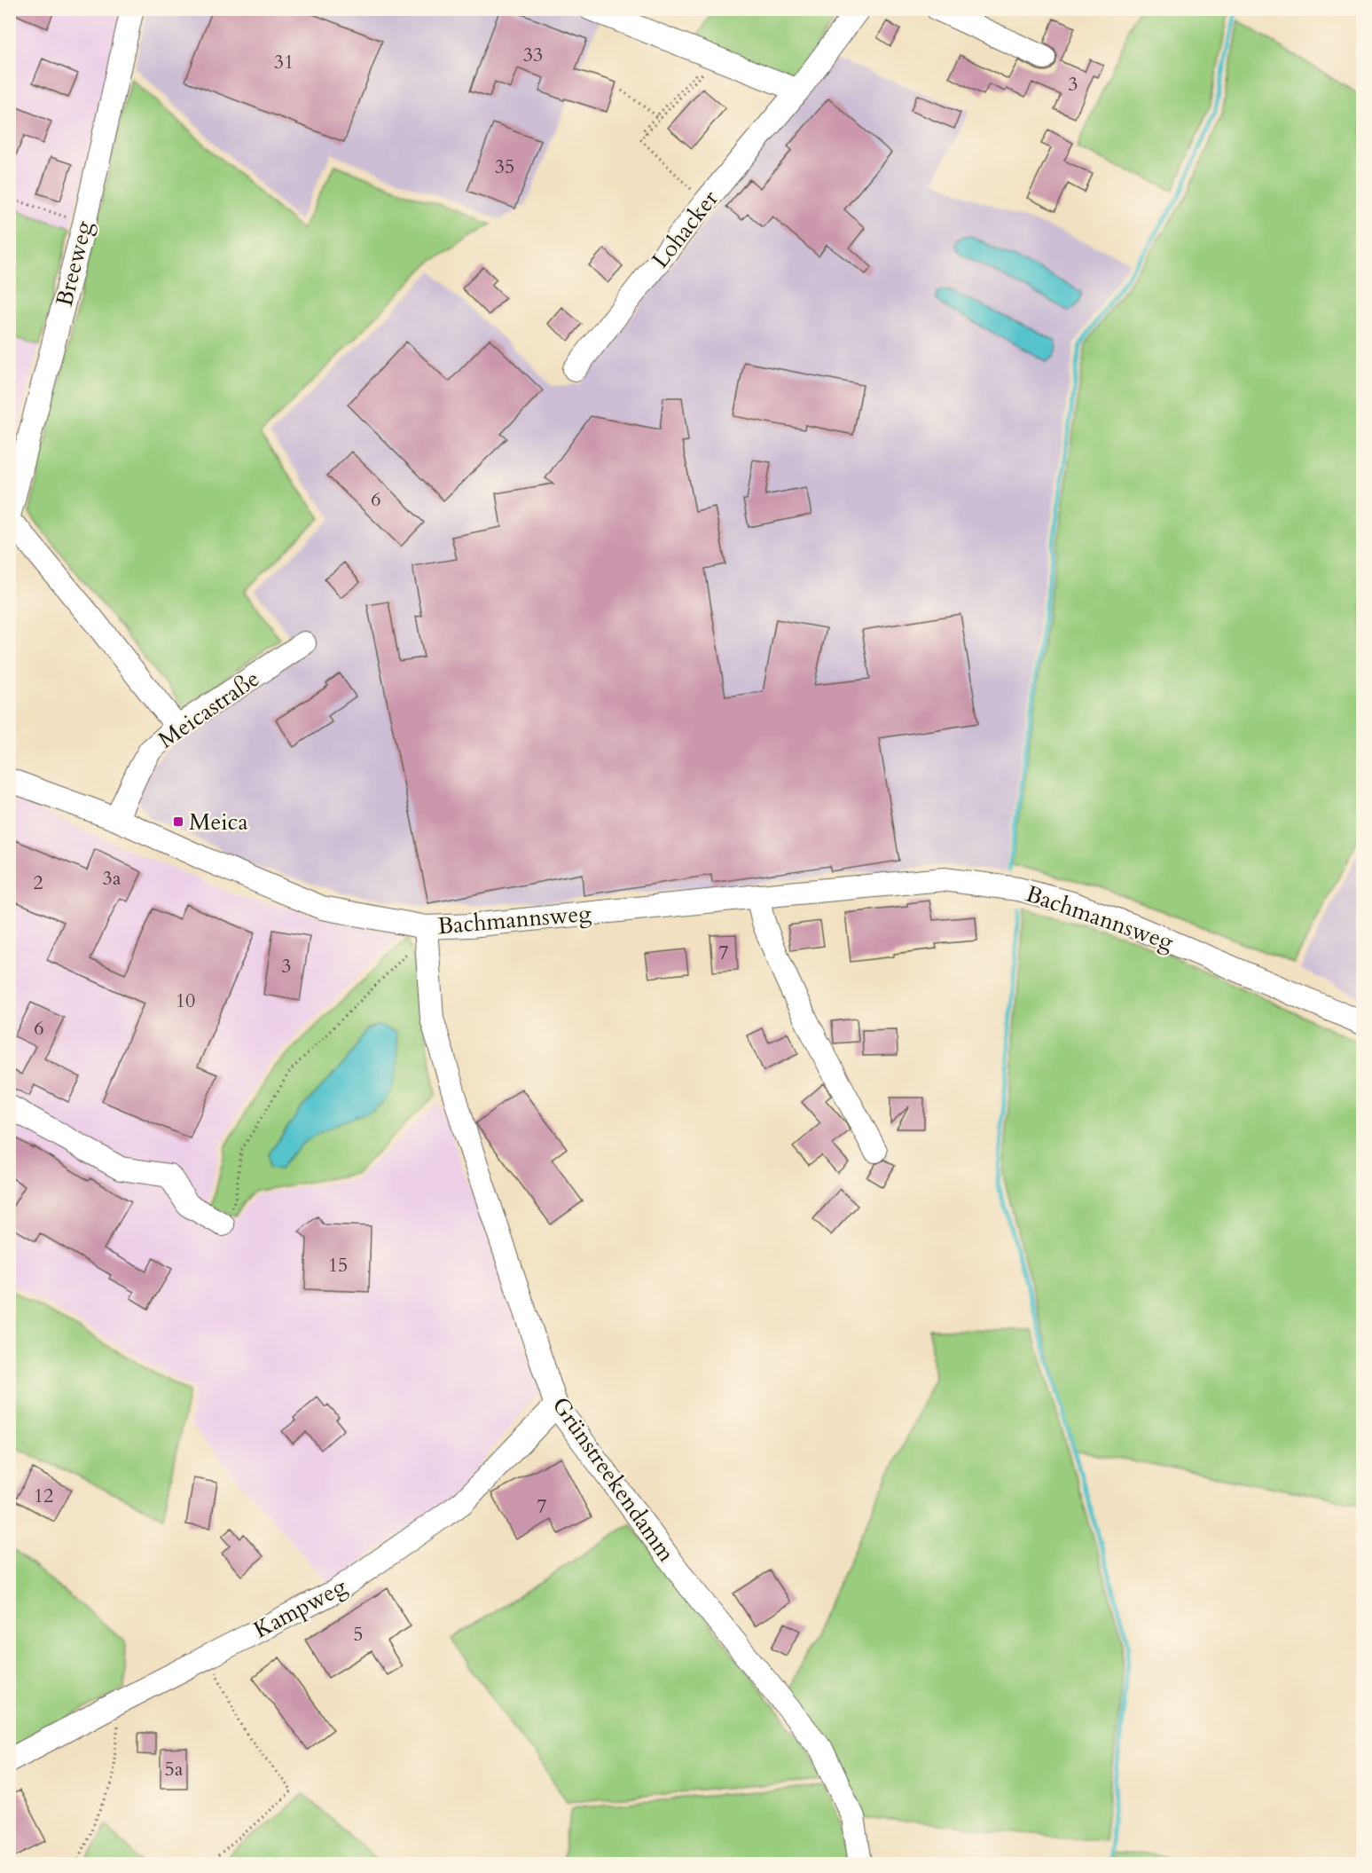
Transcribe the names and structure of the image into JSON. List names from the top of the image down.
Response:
{
  "streets": {
    "street": [
      "Lohacker",
      "Breeweg",
      "Meicastraße",
      "Bachmannsweg",
      "Grünstreekendamm",
      "Kampweg"
    ]
  },
  "crossings": [
    ["Meicastraße", "Bachmannsweg"],
    ["Bachmannsweg", "Grünstreekendamm"],
    ["Grünstreekendamm", "Kampweg"]
  ],
  "places": {
    "transit": ["Meica"]
  },
  "house_numbers": [
    "33",
    "31",
    "3",
    "35",
    "6",
    "3a",
    "2",
    "7",
    "3",
    "10",
    "6",
    "15",
    "12",
    "7",
    "5",
    "5a"
  ]
}
